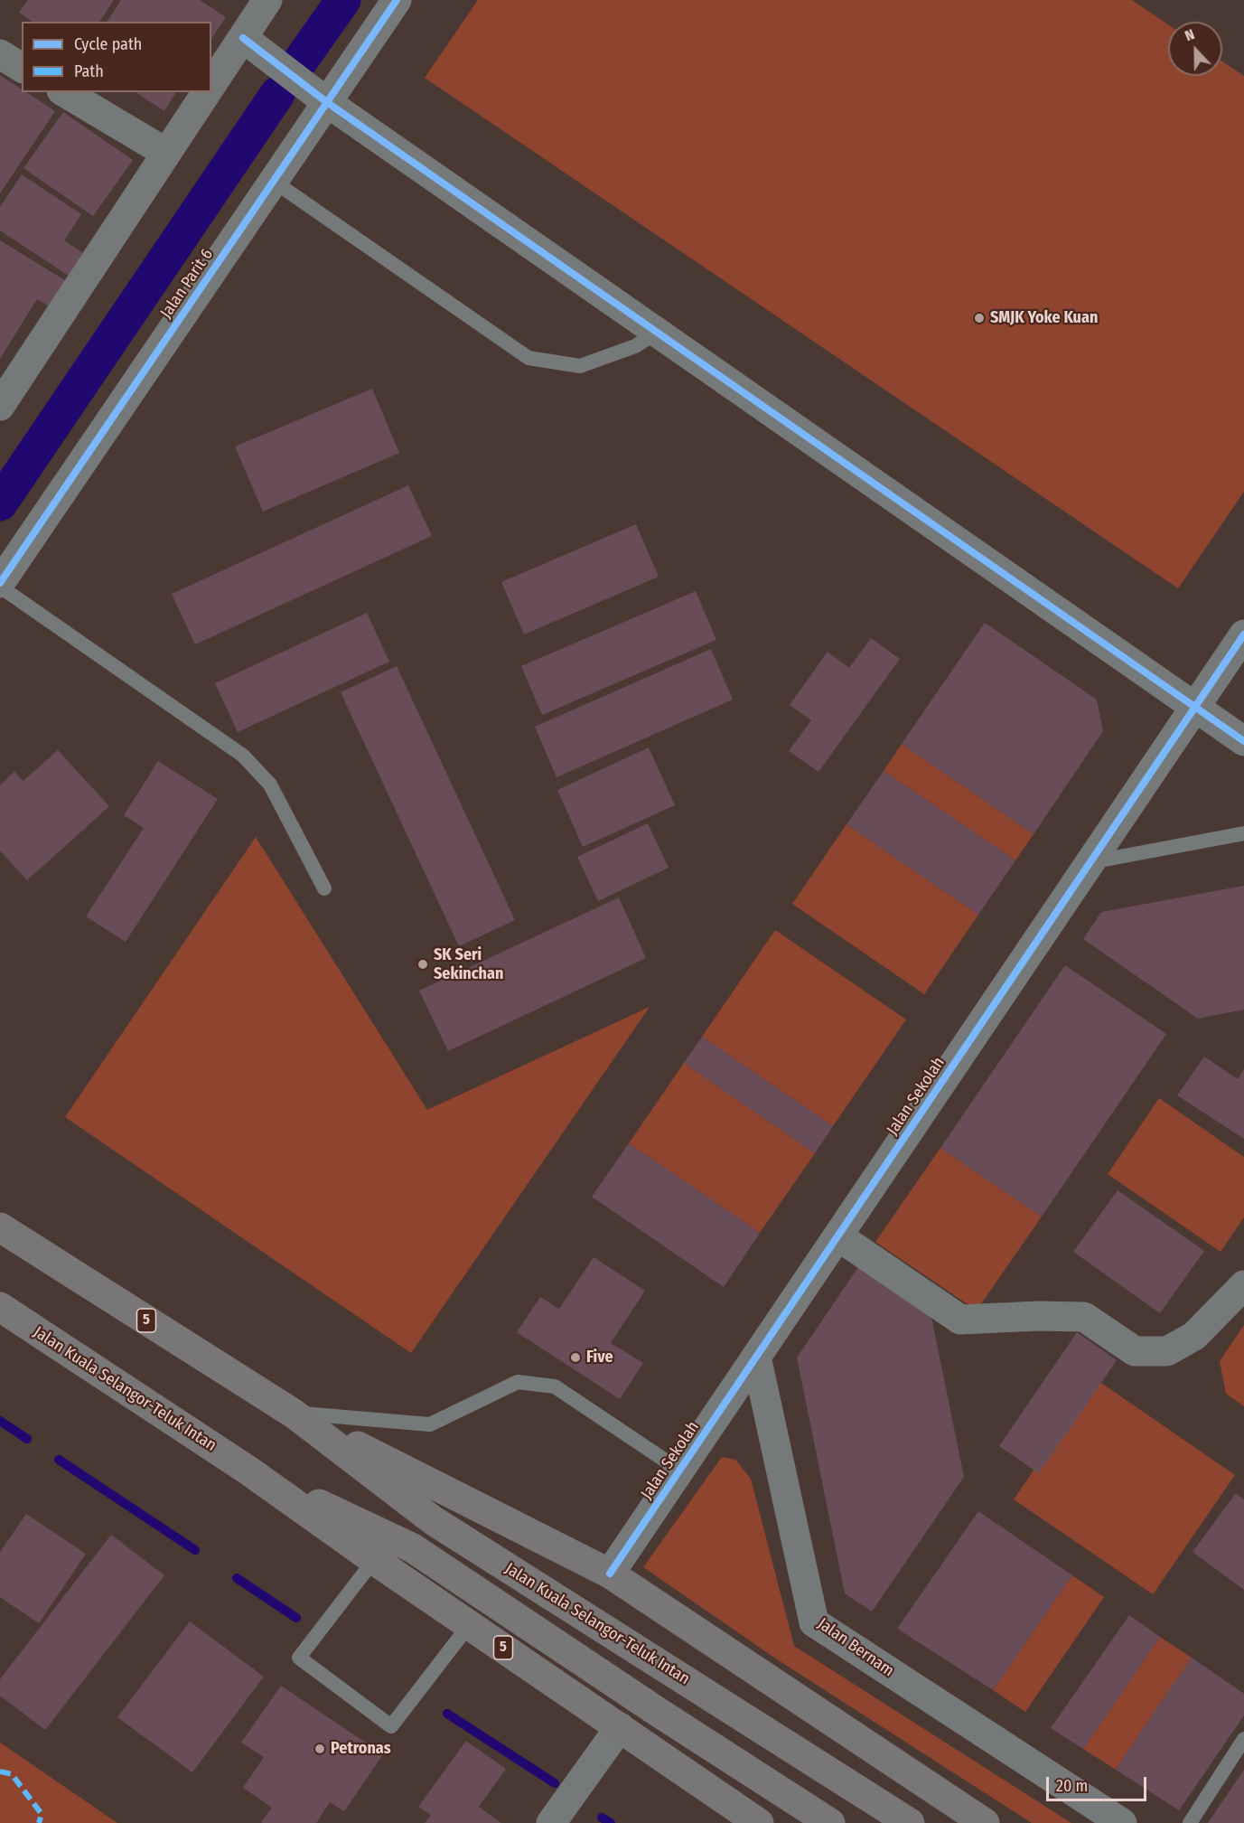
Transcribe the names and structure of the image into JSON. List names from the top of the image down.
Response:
{
  "streets": {
    "highway": ["5", "Jalan Kuala Selangor-Teluk Intan"],
    "street": ["Jalan Parit 6", "Jalan Sekolah", "Jalan Bernam"]
  },
  "crossings": [
    ["Jalan Sekolah", "5"],
    ["Jalan Sekolah", "Jalan Kuala Selangor-Teluk Intan"],
    ["Jalan Sekolah", "Jalan Bernam"],
    ["5", "Jalan Kuala Selangor-Teluk Intan"]
  ],
  "places": [
    "SMJK Yoke Kuan",
    "SK Seri Sekinchan",
    "Five",
    "Petronas"
  ],
  "legend": ["Cycle path", "Path"],
  "scale_bar": "20 m",
  "north": "top"
}
